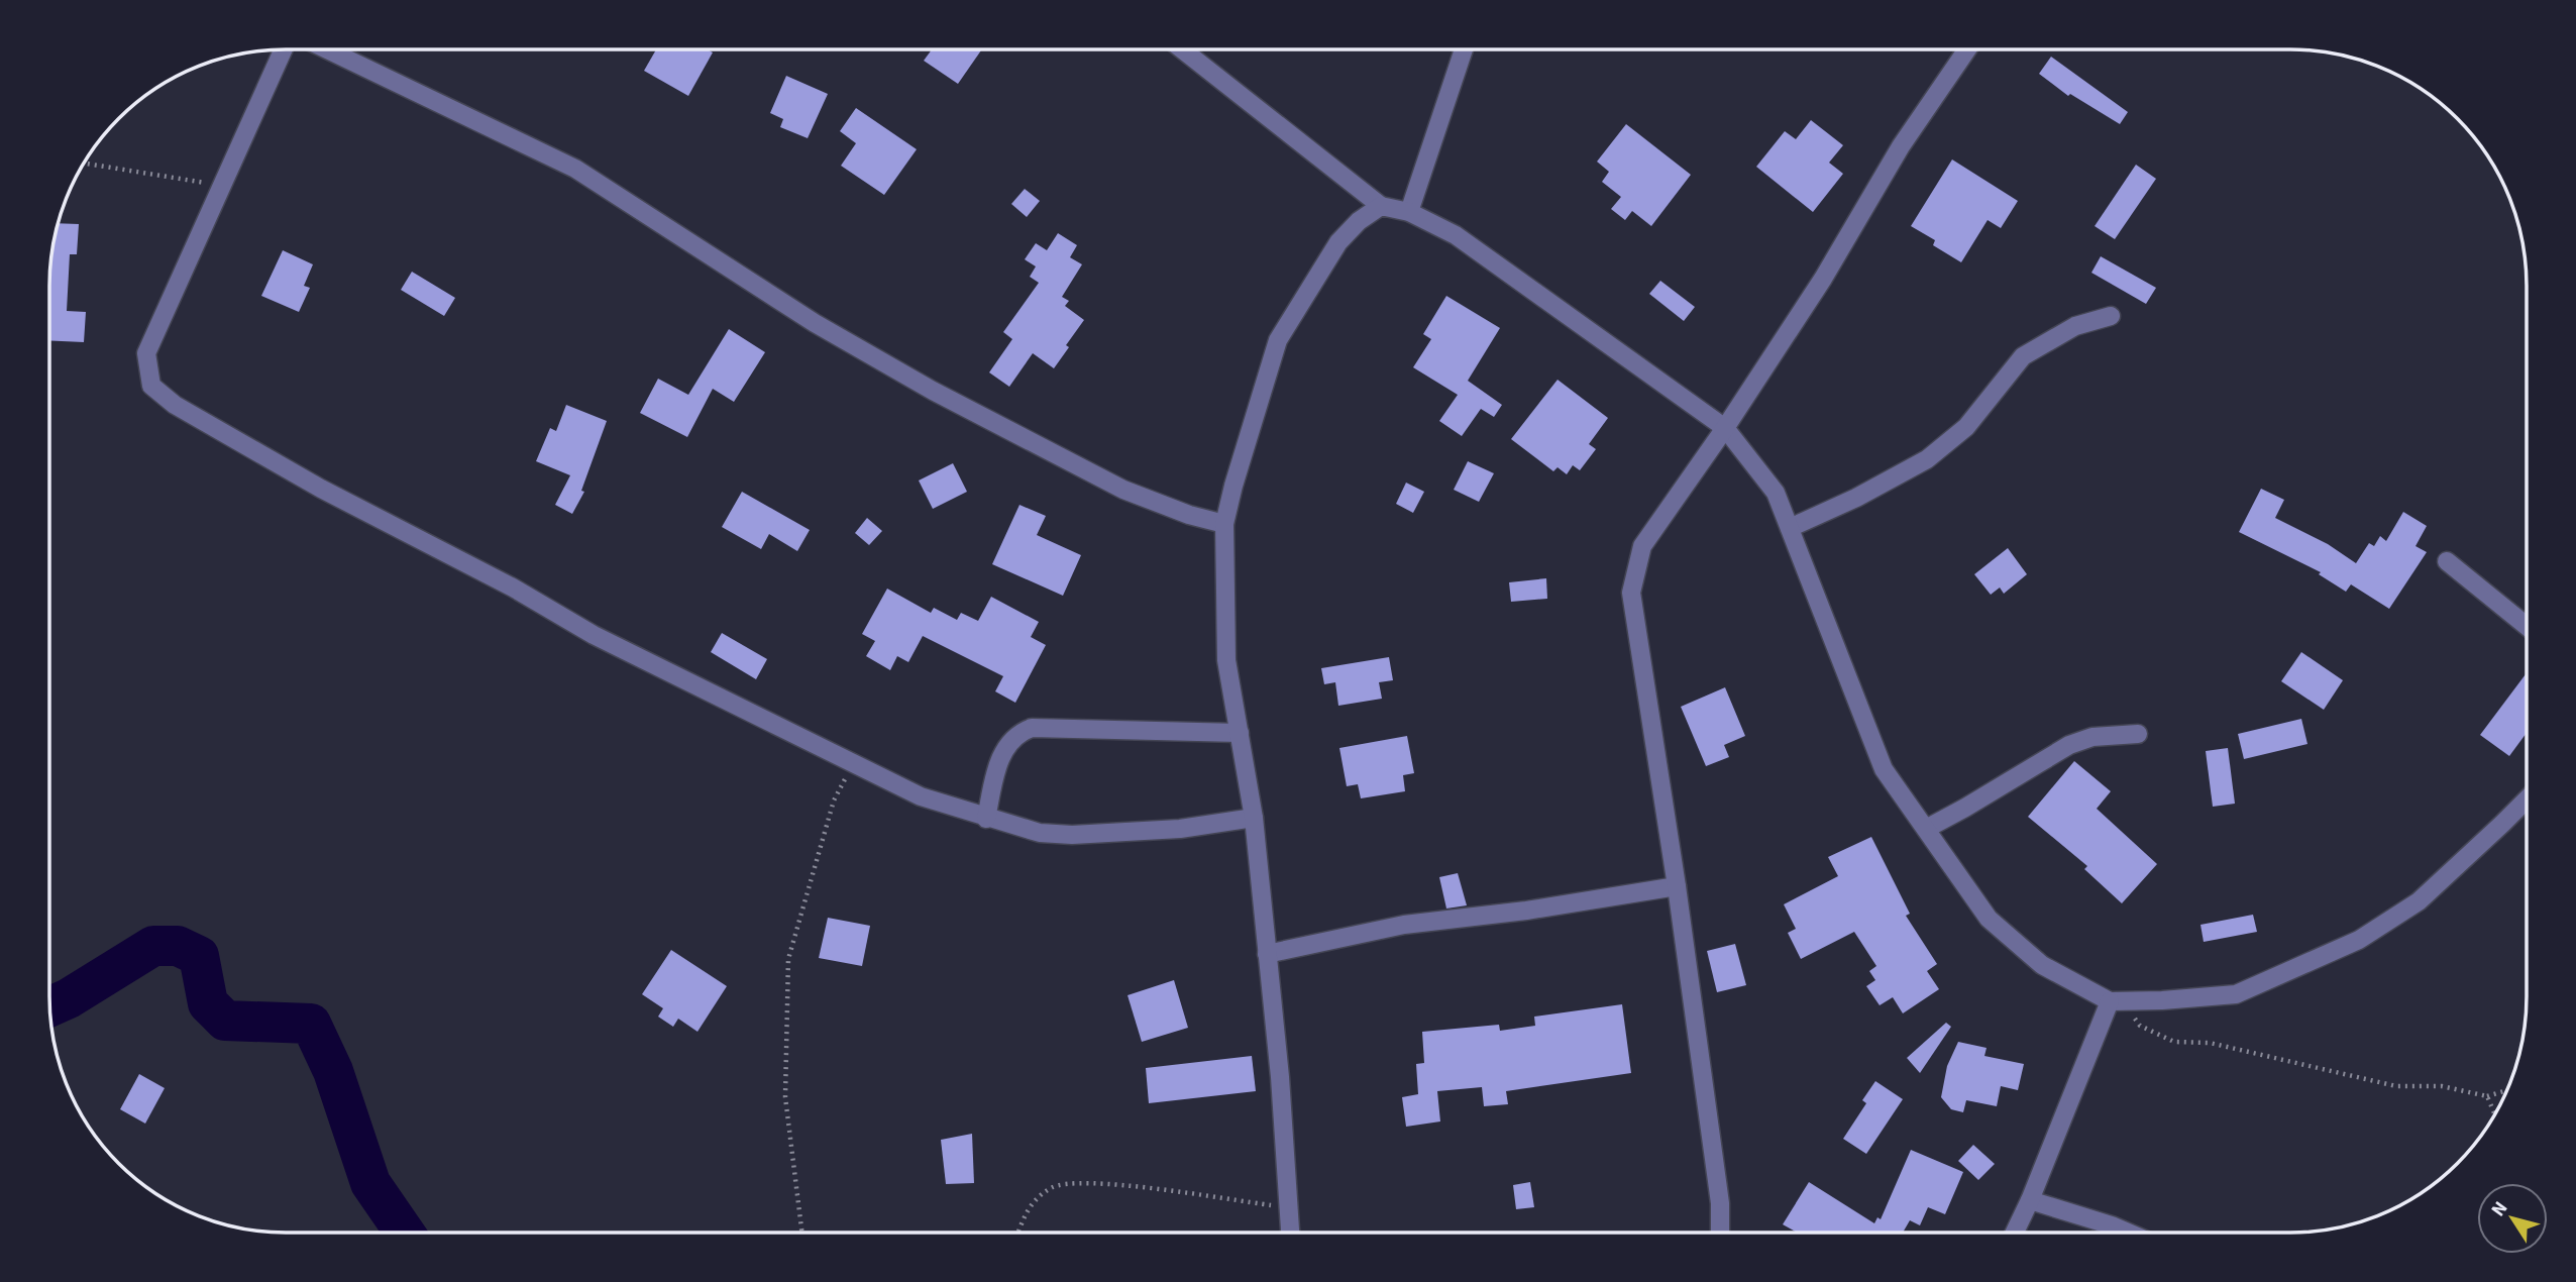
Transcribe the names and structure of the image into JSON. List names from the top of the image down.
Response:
{
  "north": "top left"
}
